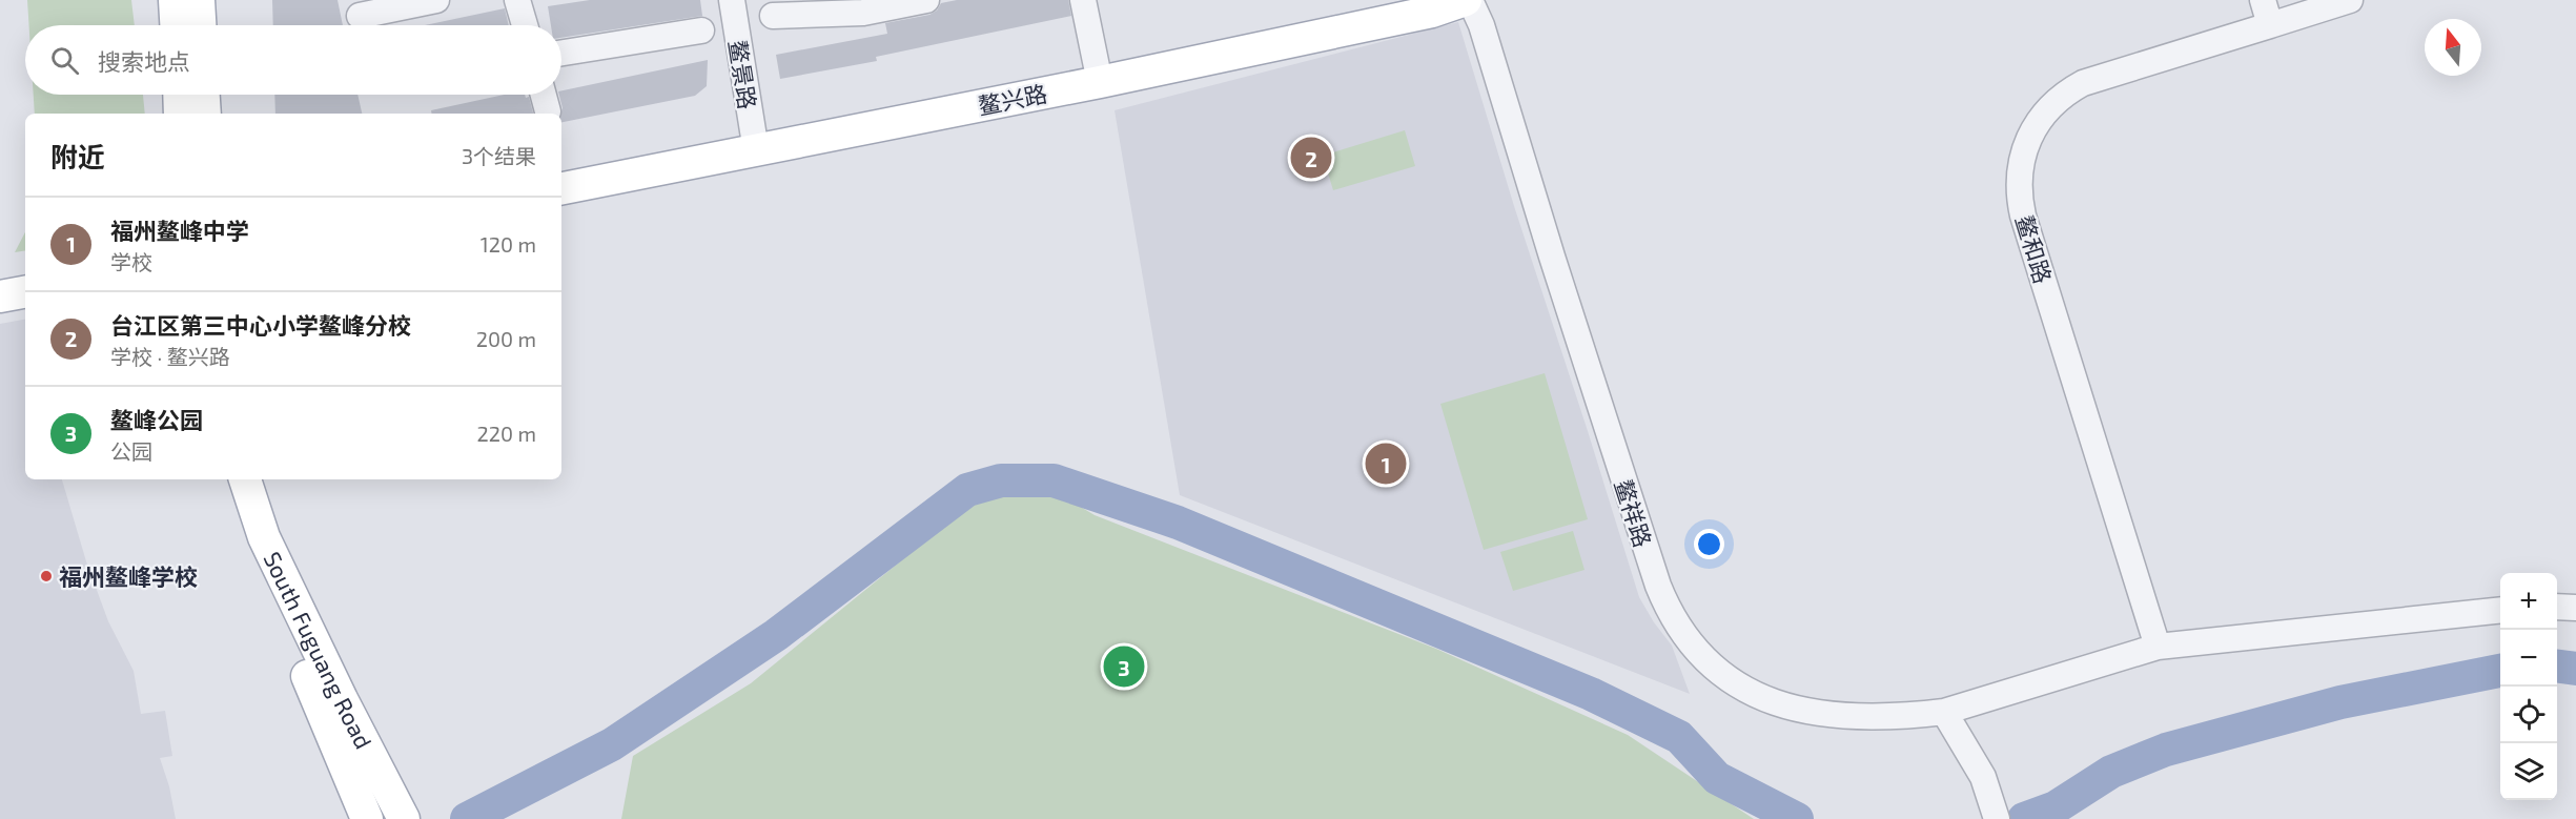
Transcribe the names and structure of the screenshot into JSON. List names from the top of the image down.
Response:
{
  "streets": {
    "main road": ["鳌兴路", "South Fuguang Road"],
    "street": ["鳌景路", "鳌和路", "鳌祥路"]
  },
  "crossings": [
    ["鳌景路", "鳌兴路"],
    ["鳌兴路", "鳌祥路"],
    ["鳌和路", "鳌祥路"]
  ],
  "places": ["福州鳌峰学校"],
  "north": "top",
  "page": {
    "search": "搜索地点",
    "heading": ["附近", "3个结果"],
    "pins": ["2", "1", "3"],
    "list": [
      {
        "mark": "1",
        "name": "福州鳌峰中学",
        "note": "学校",
        "value": "120 m"
      },
      {
        "mark": "2",
        "name": "台江区第三中心小学鳌峰分校",
        "note": "学校 · 鳌兴路",
        "value": "200 m"
      },
      {
        "mark": "3",
        "name": "鳌峰公园",
        "note": "公园",
        "value": "220 m"
      }
    ],
    "map_buttons": ["+", "−"]
  }
}
